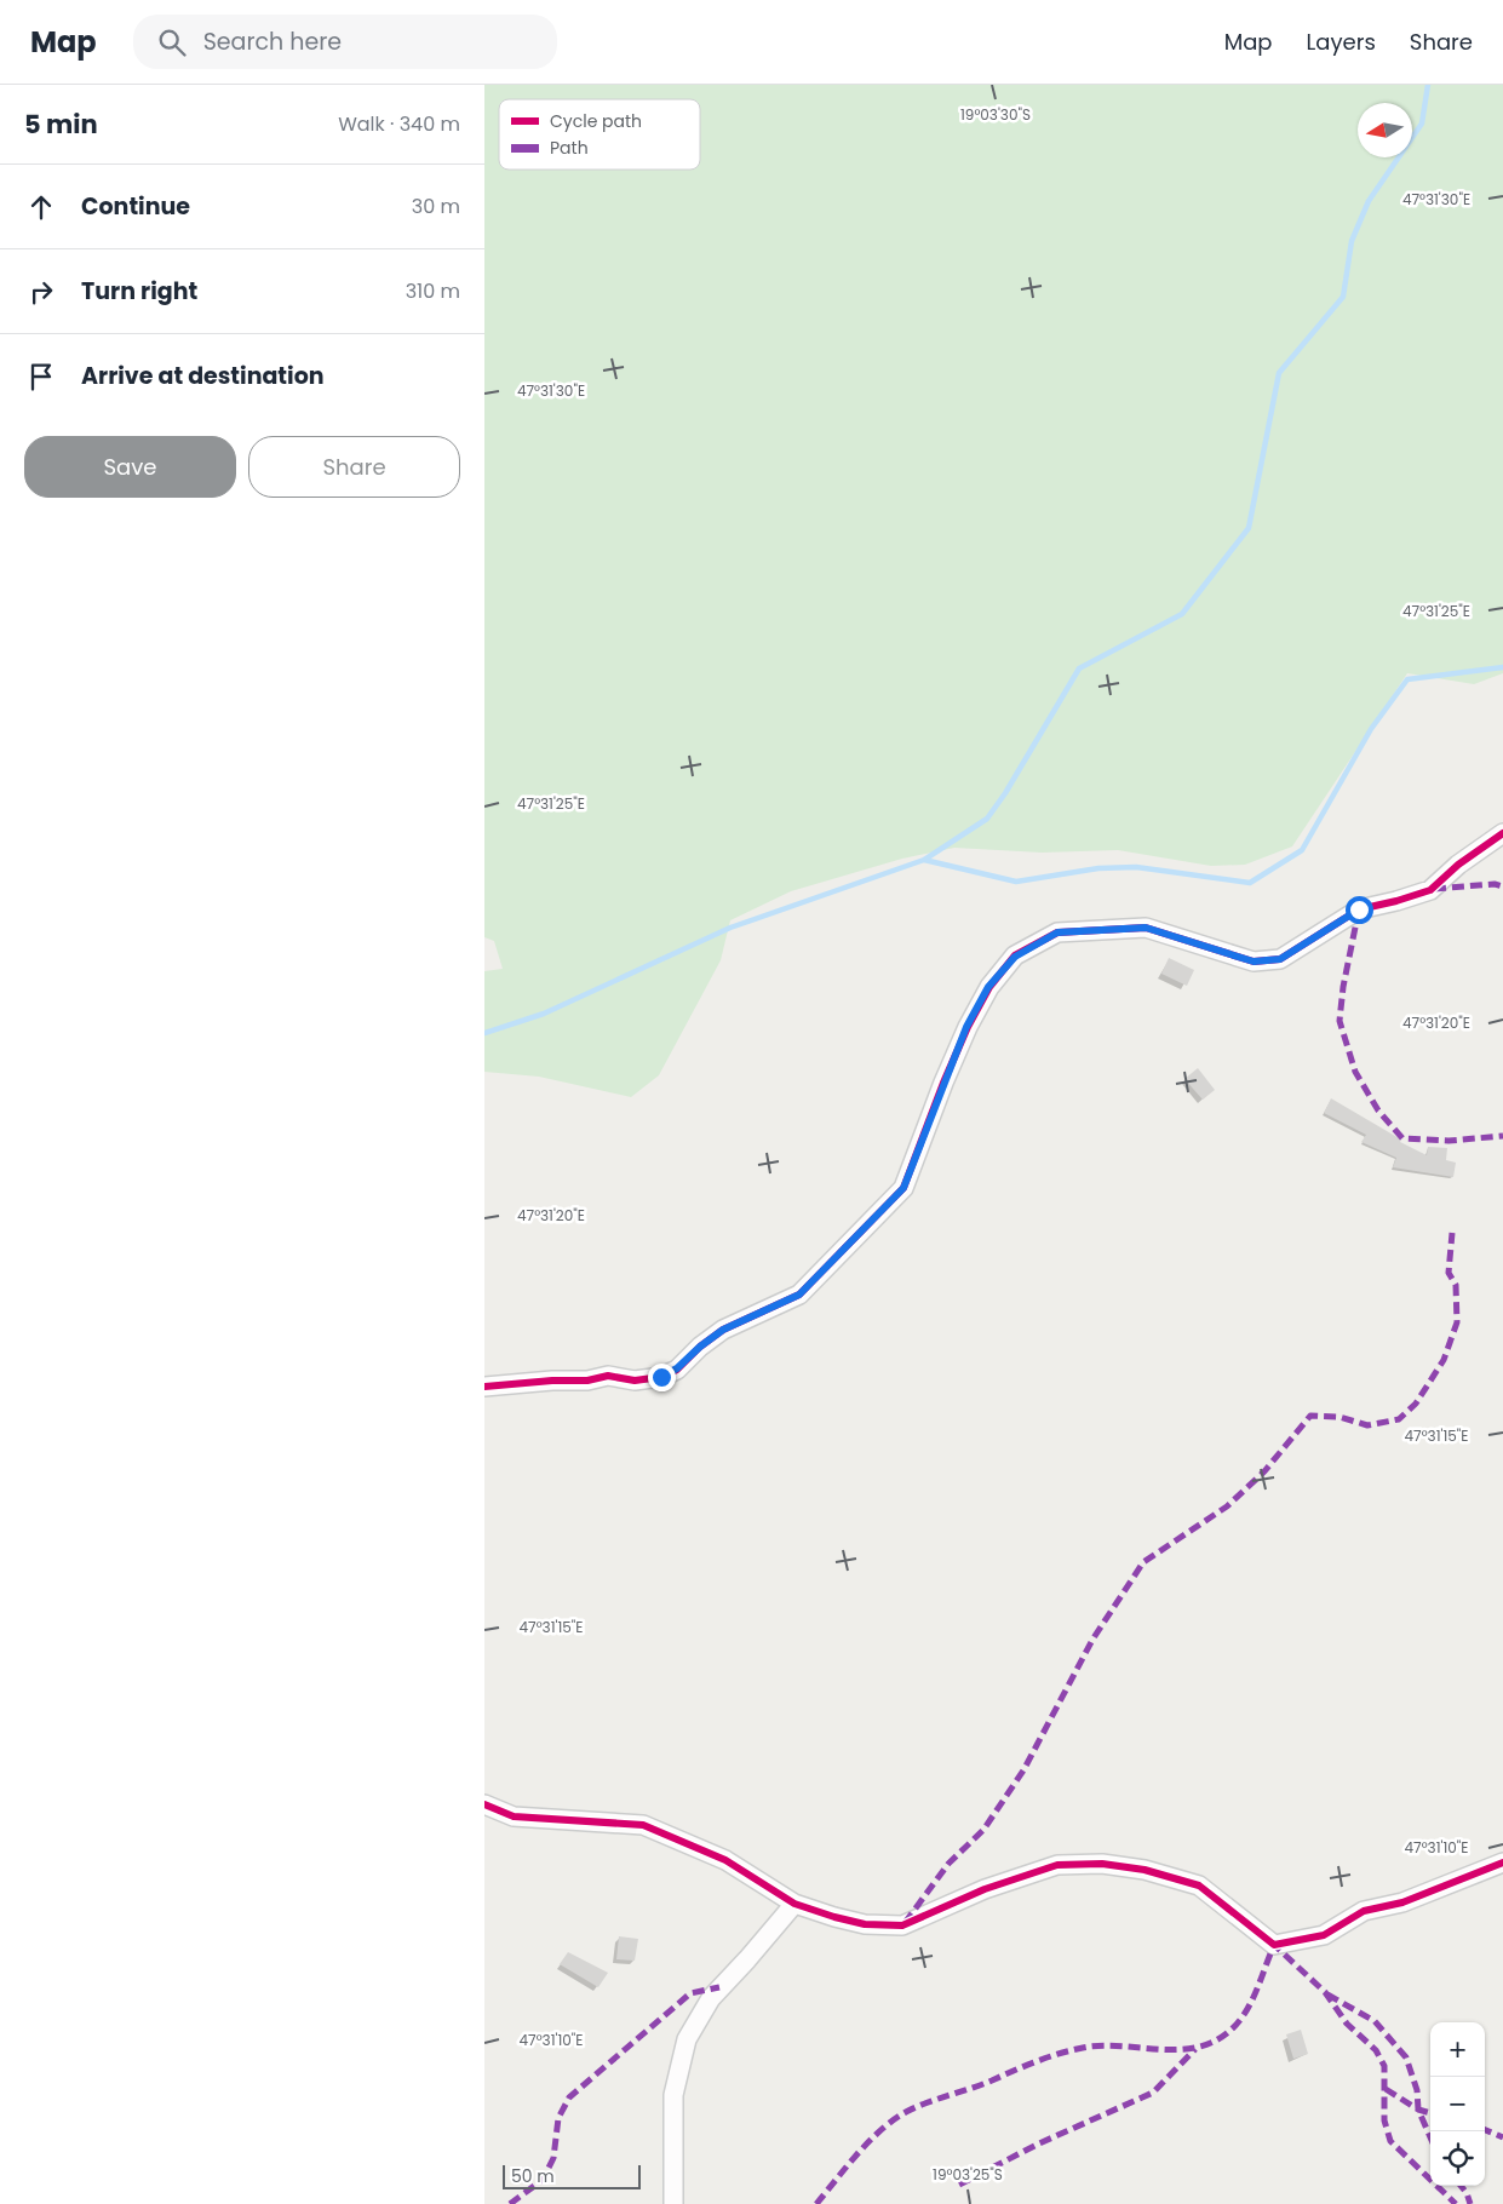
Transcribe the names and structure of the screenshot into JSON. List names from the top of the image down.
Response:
{
  "legend": ["Cycle path", "Path"],
  "scale_bar": "50 m",
  "north": "left",
  "page": {
    "header": "Map",
    "search": "Search here",
    "nav": ["Map", "Layers", "Share"],
    "heading": ["5 min", "Walk · 340 m"],
    "list": [
      ["Continue", "30 m"],
      ["Turn right", "310 m"],
      "Arrive at destination"
    ],
    "buttons": ["Save", "Share"],
    "map_buttons": ["+", "−"],
    "scale": "50 m"
  },
  "coordinates": [
    "19°03'30\"S",
    "47°31'30\"E",
    "47°31'25\"E",
    "47°31'20\"E",
    "47°31'15\"E",
    "47°31'10\"E",
    "19°03'25\"S"
  ]
}
